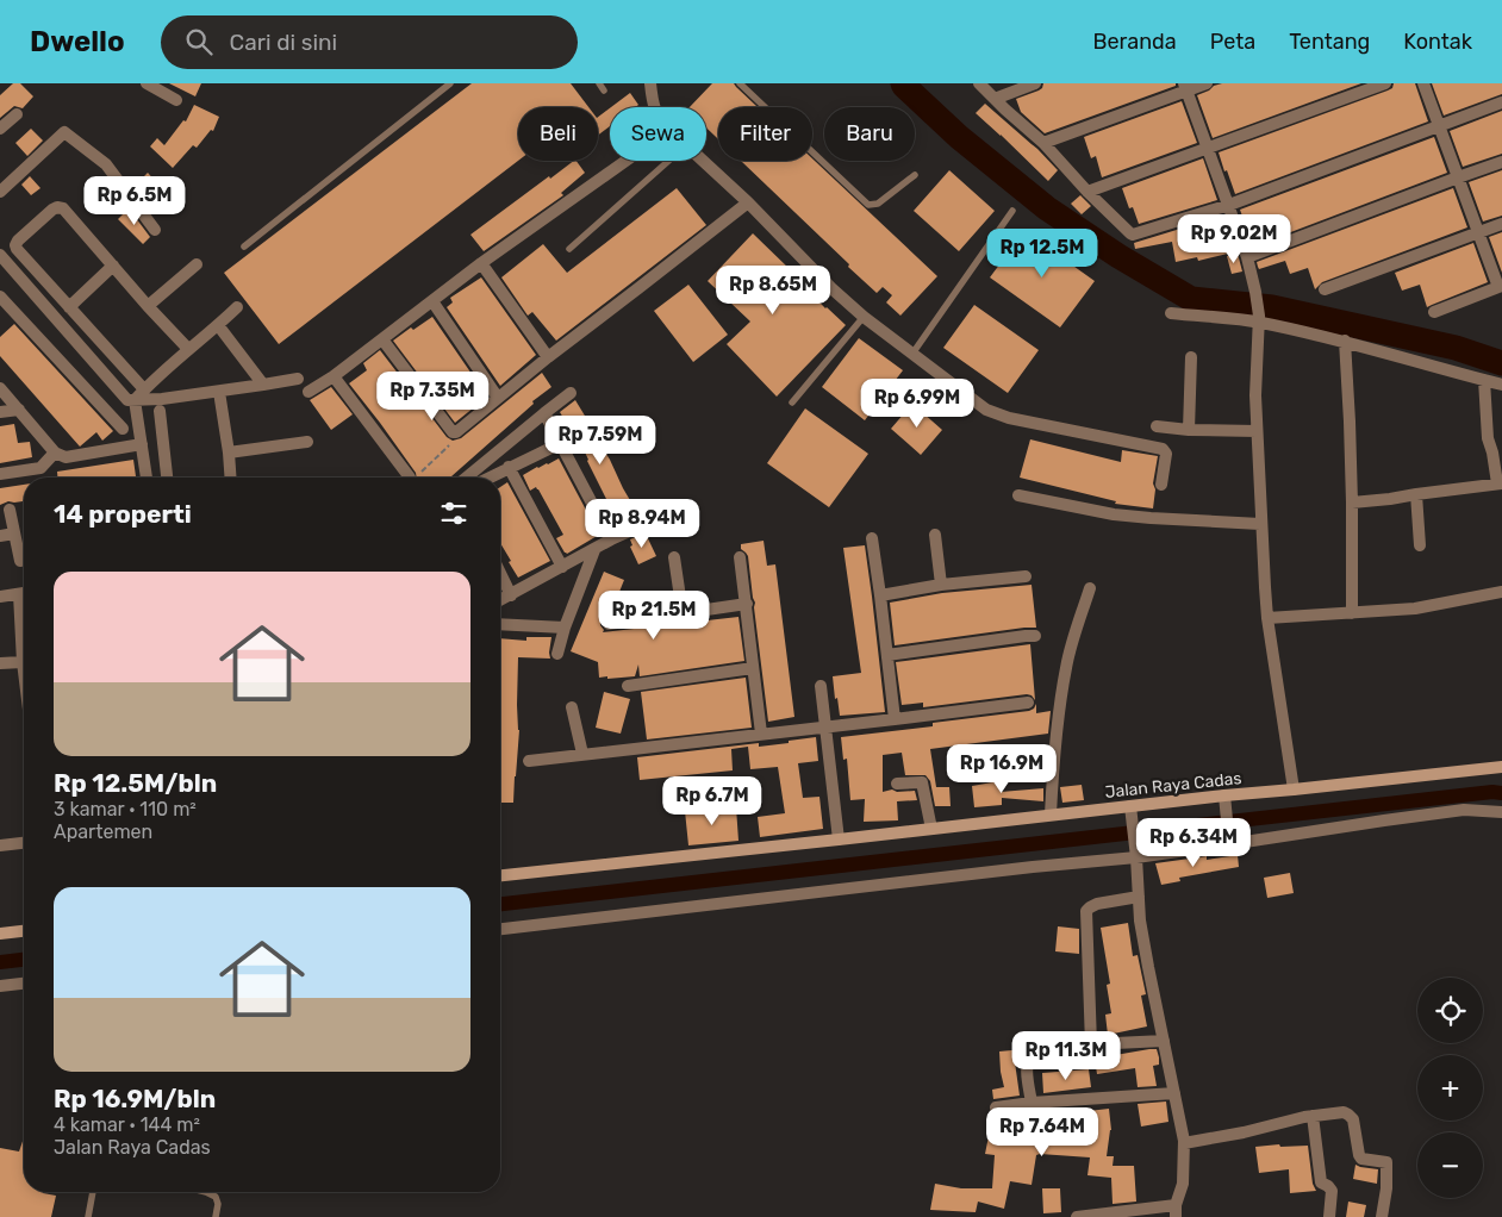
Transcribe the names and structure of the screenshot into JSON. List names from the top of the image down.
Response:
{
  "streets": {
    "street": ["Jalan Raya Cadas"]
  },
  "page": {
    "header": "Dwello",
    "search": "Cari di sini",
    "nav": [
      "Beranda",
      "Peta",
      "Tentang",
      "Kontak"
    ],
    "chip": [
      "Beli",
      "Sewa",
      "Filter",
      "Baru"
    ],
    "price": [
      "Rp 6.5M",
      "Rp 9.02M",
      "Rp 12.5M",
      "Rp 8.65M",
      "Rp 7.35M",
      "Rp 6.99M",
      "Rp 7.59M",
      "Rp 8.94M",
      "Rp 21.5M",
      "Rp 16.9M",
      "Rp 6.7M",
      "Rp 6.34M",
      "Rp 11.3M",
      "Rp 7.64M"
    ],
    "heading": "14 properti",
    "list": [
      {
        "name": "Rp 12.5M/bln",
        "note": "3 kamar · 110 m² · Apartemen"
      },
      {
        "name": "Rp 16.9M/bln",
        "note": "4 kamar · 144 m² · Jalan Raya Cadas"
      }
    ],
    "map_buttons": ["+", "−"]
  }
}
